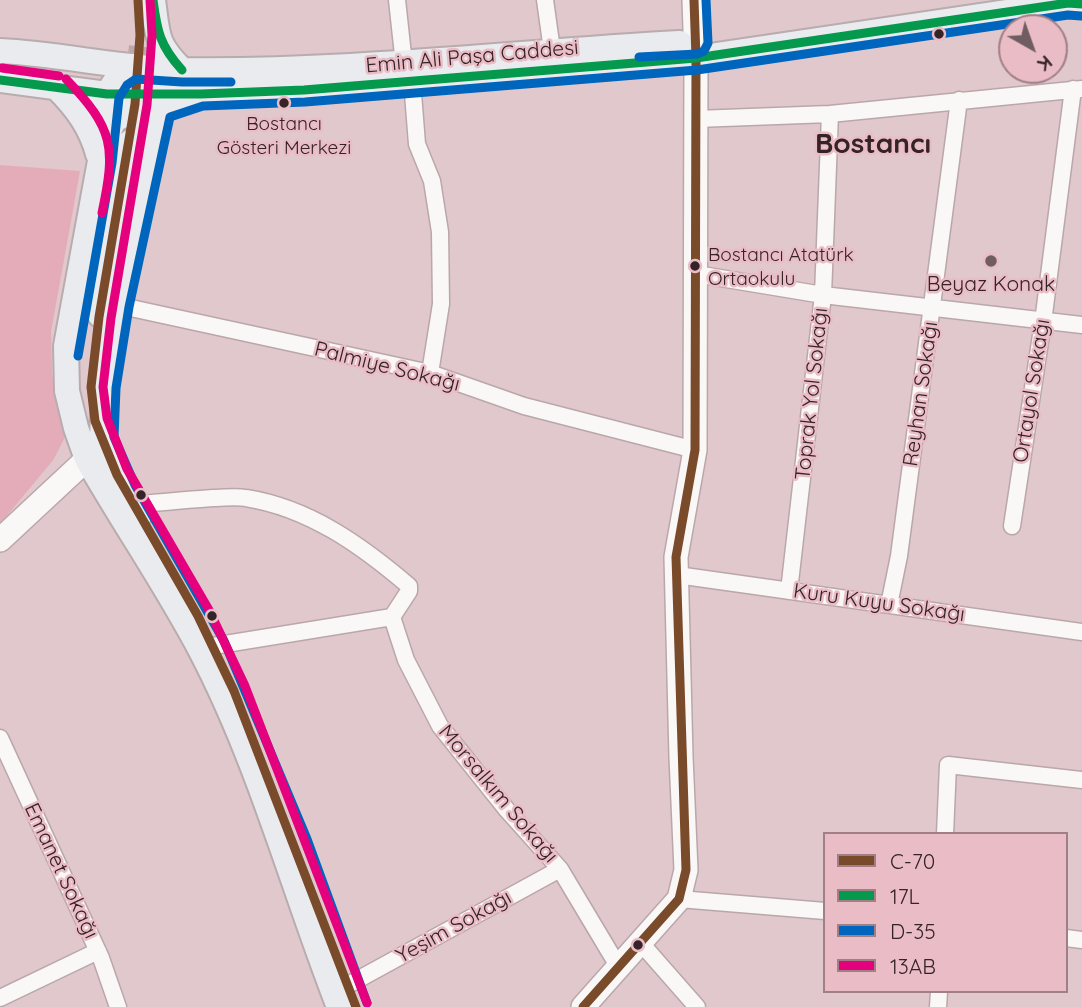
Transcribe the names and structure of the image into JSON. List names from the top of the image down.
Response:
{
  "streets": {
    "main road": ["Emin Ali Paşa Caddesi"],
    "street": [
      "Palmiye Sokağı",
      "Ortayol Sokağı",
      "Toprak Yol Sokağı",
      "Reyhan Sokağı",
      "Kuru Kuyu Sokağı",
      "Morsalkım Sokağı",
      "Emanet Sokağı",
      "Yeşim Sokağı"
    ]
  },
  "crossings": [
    ["Toprak Yol Sokağı", "Kuru Kuyu Sokağı"],
    ["Reyhan Sokağı", "Kuru Kuyu Sokağı"],
    ["Morsalkım Sokağı", "Yeşim Sokağı"]
  ],
  "districts": ["Bostancı"],
  "places": ["Bostancı Gösteri Merkezi", "Beyaz Konak", "Bostancı Atatürk Ortaokulu"],
  "lines": [
    "transit line C-70",
    "transit line 17L",
    "transit line D-35",
    "transit line 13AB"
  ],
  "legend": [
    "C-70",
    "17L",
    "D-35",
    "13AB"
  ],
  "north": "bottom right"
}
